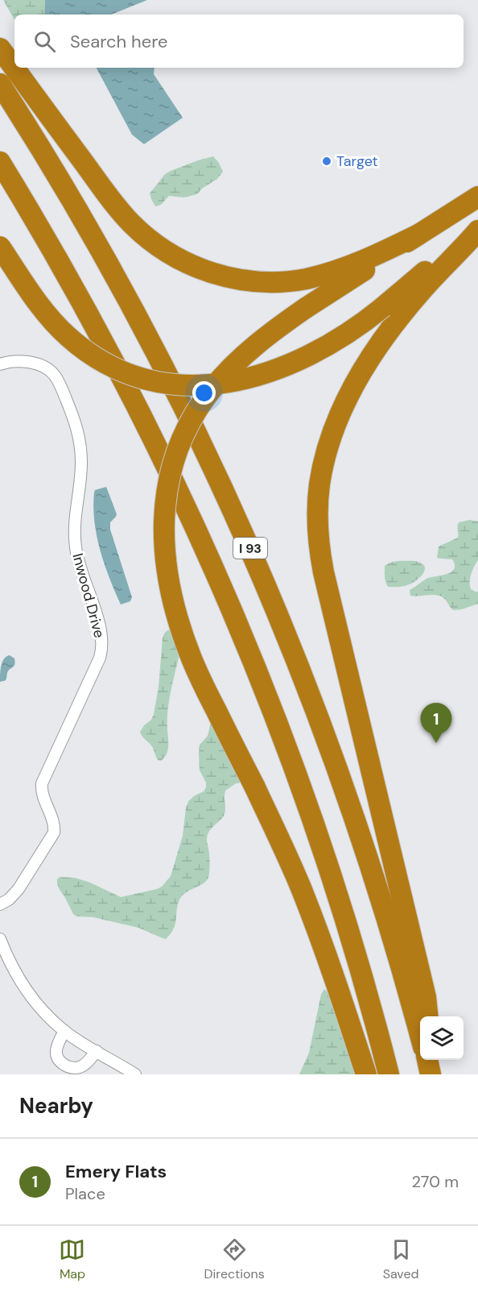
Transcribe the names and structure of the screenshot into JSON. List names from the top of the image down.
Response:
{
  "streets": {
    "highway": ["I 93"],
    "street": ["Inwood Drive"]
  },
  "places": ["Target"],
  "page": {
    "search": "Search here",
    "pins": "1",
    "heading": "Nearby",
    "list": [
      {
        "mark": "1",
        "name": "Emery Flats",
        "note": "Place",
        "value": "270 m"
      }
    ],
    "nav": ["Map", "Directions", "Saved"]
  }
}
